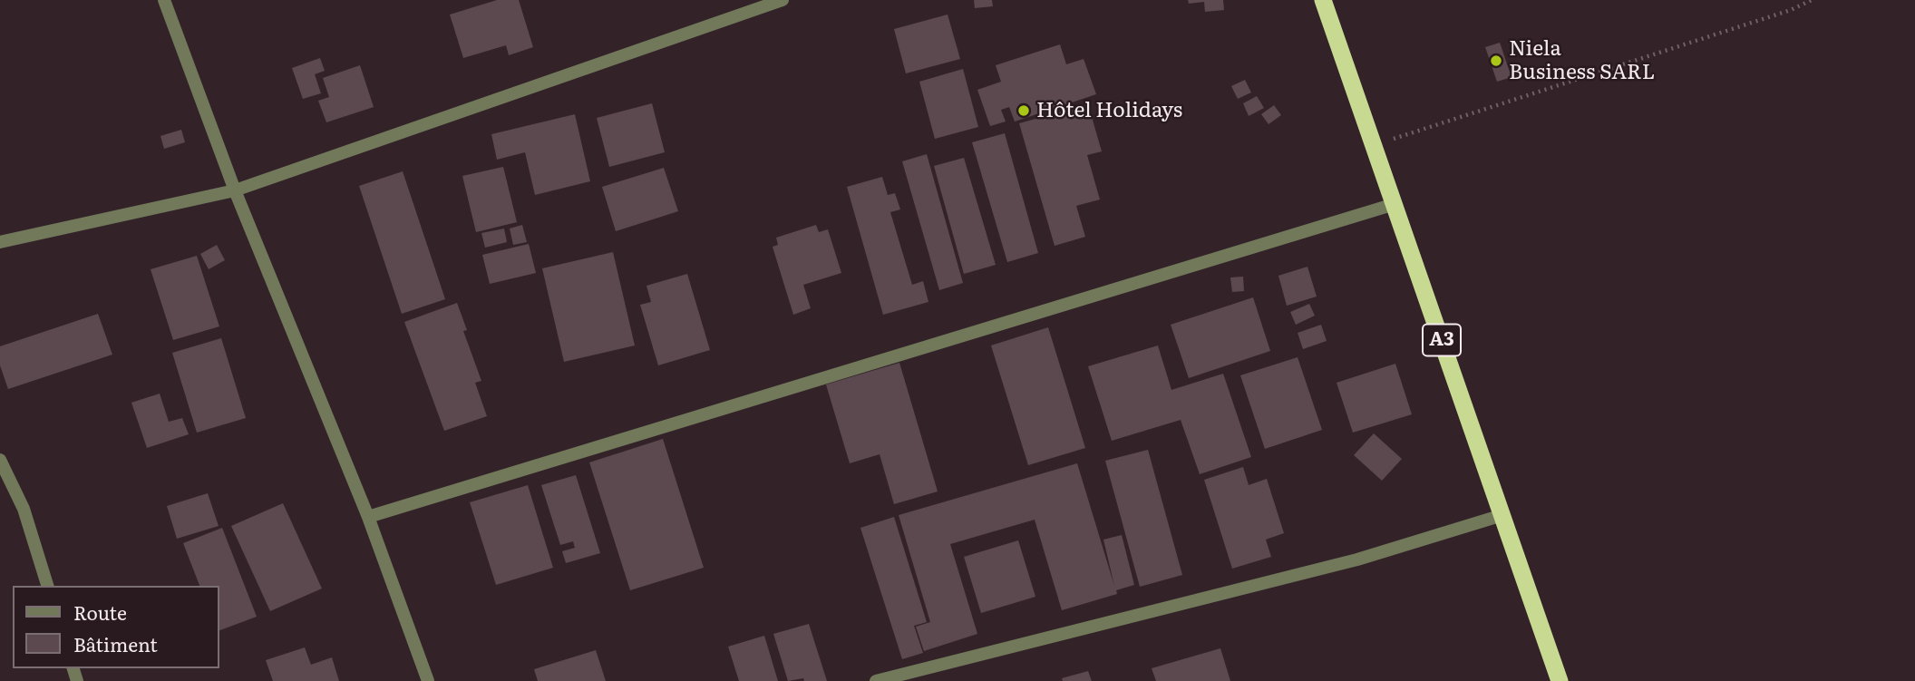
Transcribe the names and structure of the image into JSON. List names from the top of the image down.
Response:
{
  "streets": {
    "highway": ["A3"]
  },
  "places": ["Niela Business SARL", "Hôtel Holidays"],
  "legend": ["Route", "Bâtiment"]
}
